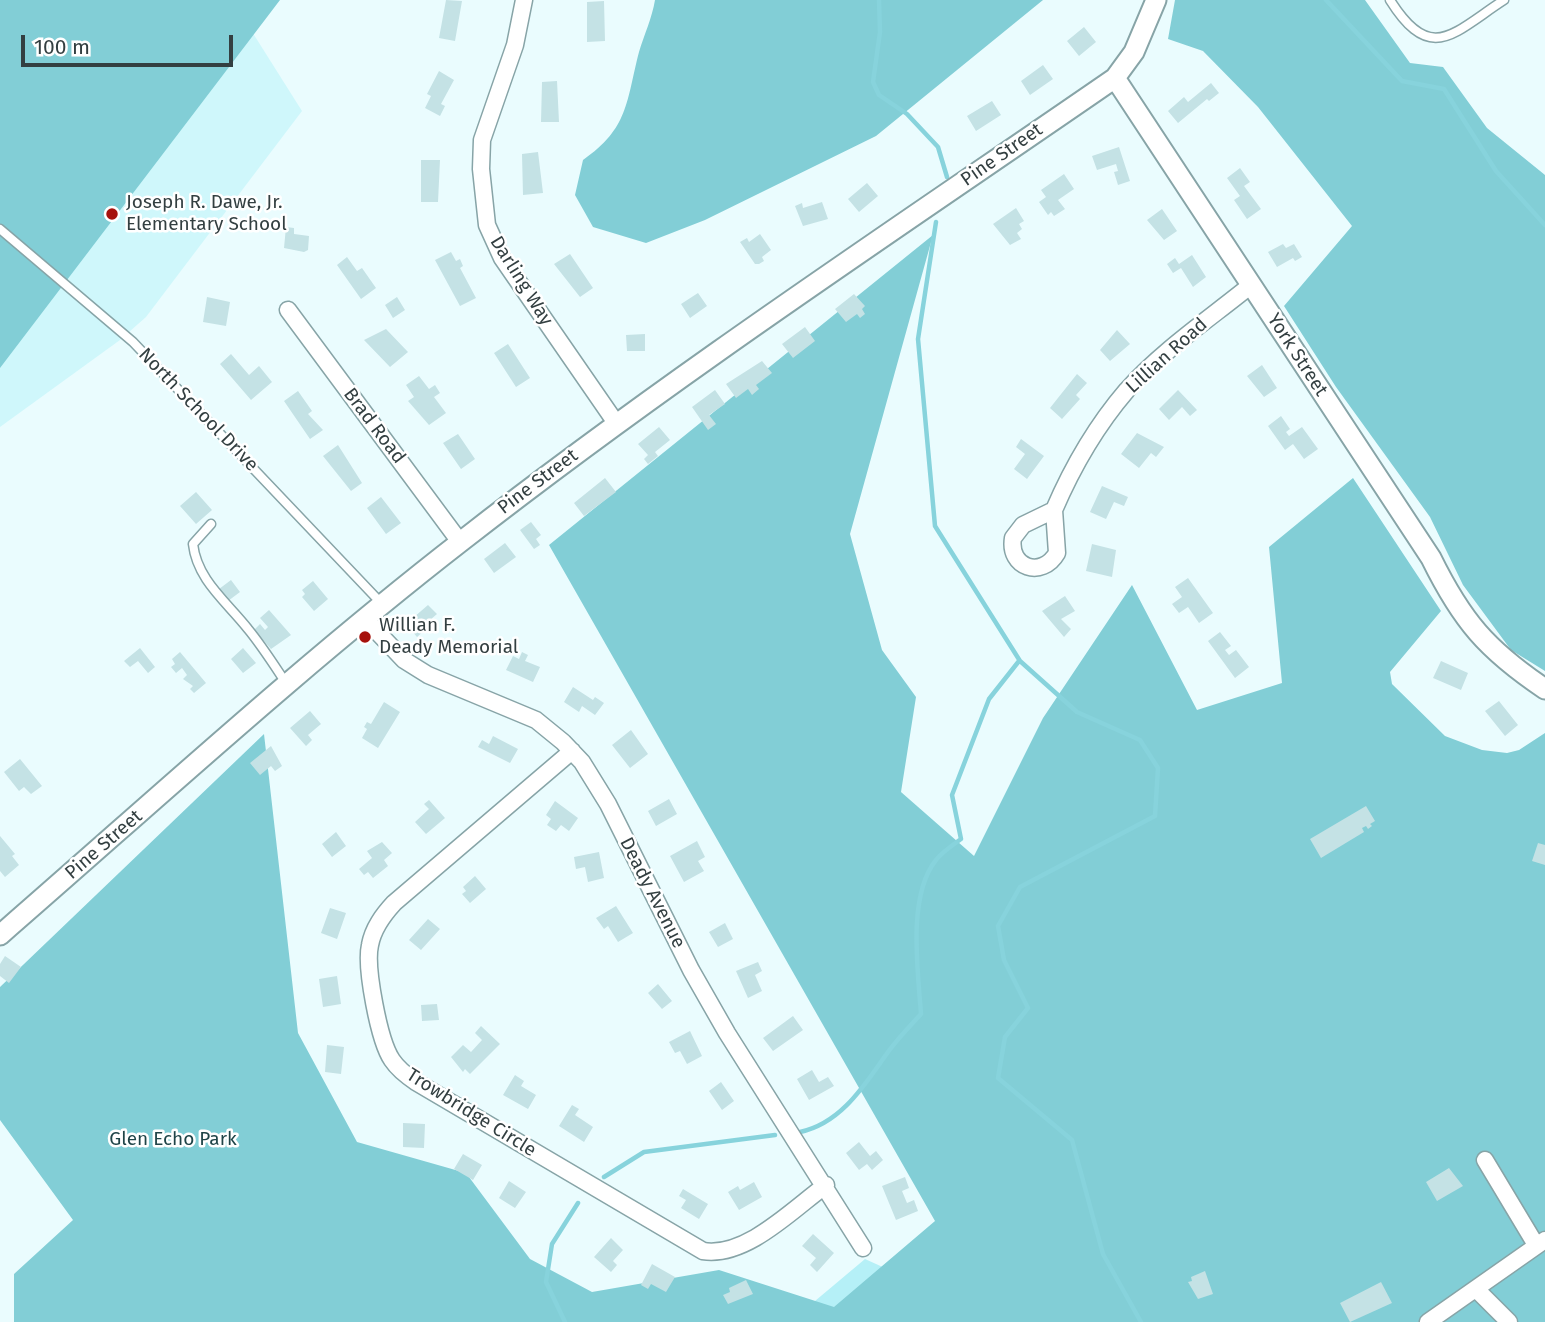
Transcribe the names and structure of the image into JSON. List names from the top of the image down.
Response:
{
  "streets": {
    "street": [
      "Pine Street",
      "Darling Way",
      "York Street",
      "Lillian Road",
      "Brad Road",
      "Deady Avenue",
      "Trowbridge Circle"
    ],
    "lane": ["North School Drive"]
  },
  "crossings": [
    ["Pine Street", "Darling Way"],
    ["Pine Street", "York Street"],
    ["Pine Street", "North School Drive"],
    ["Pine Street", "Brad Road"],
    ["Pine Street", "Deady Avenue"],
    ["York Street", "Lillian Road"],
    ["Deady Avenue", "Trowbridge Circle"]
  ],
  "parks": ["Glen Echo Park"],
  "places": ["Joseph R. Dawe, Jr. Elementary School", "Willian F. Deady Memorial"],
  "scale_bar": "100 m"
}
